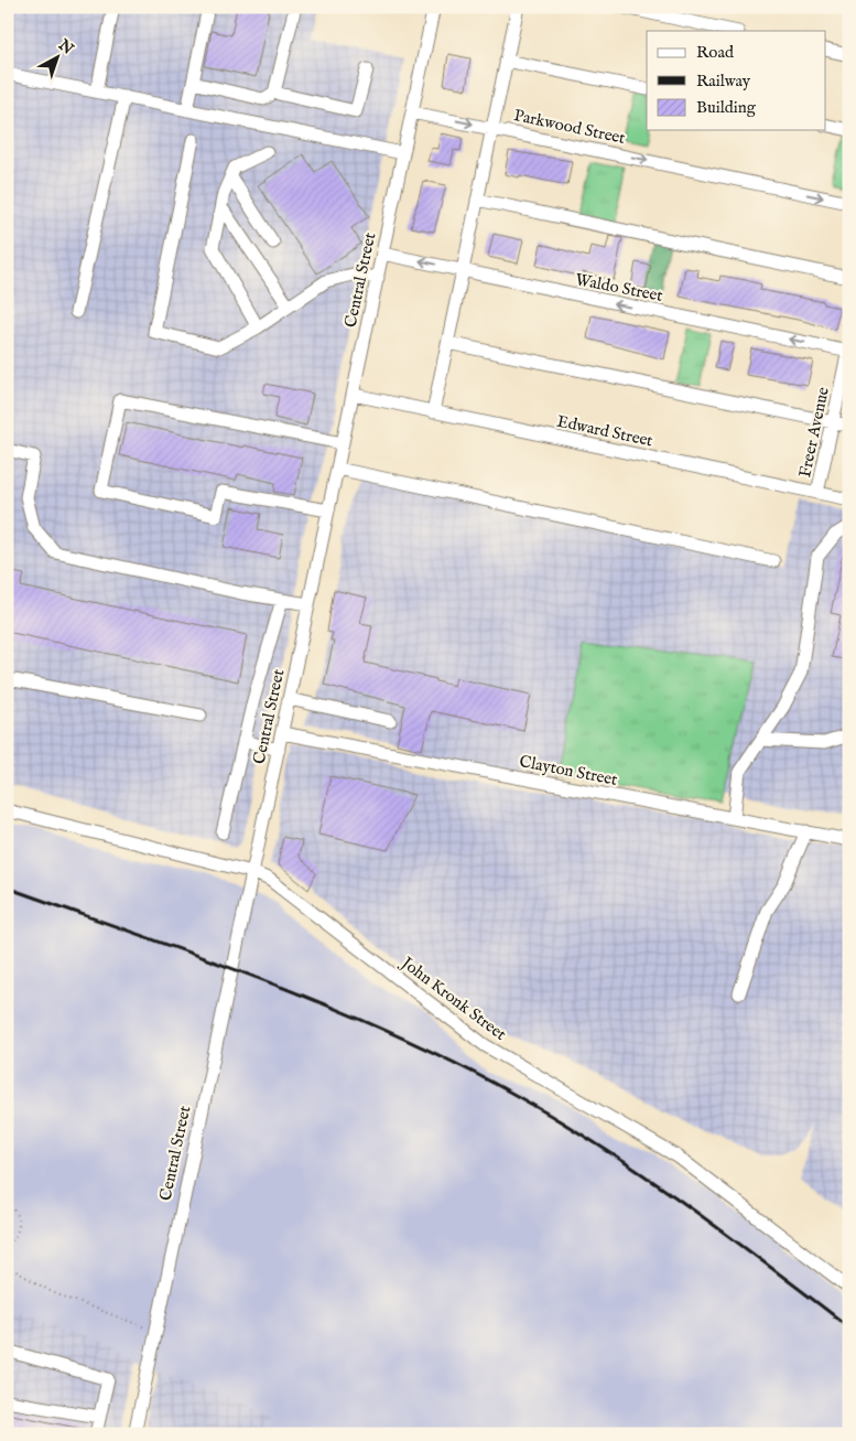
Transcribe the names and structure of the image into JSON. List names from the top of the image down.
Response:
{
  "streets": {
    "street": [
      "Parkwood Street",
      "Central Street",
      "Waldo Street",
      "Edward Street",
      "Freer Avenue",
      "Clayton Street",
      "John Kronk Street"
    ]
  },
  "crossings": [
    ["Parkwood Street", "Central Street"],
    ["Central Street", "Waldo Street"],
    ["Central Street", "Edward Street"],
    ["Central Street", "Clayton Street"],
    ["Central Street", "John Kronk Street"],
    ["Waldo Street", "Freer Avenue"],
    ["Edward Street", "Freer Avenue"]
  ],
  "legend": ["Road", "Railway", "Building"],
  "north": "top right"
}
